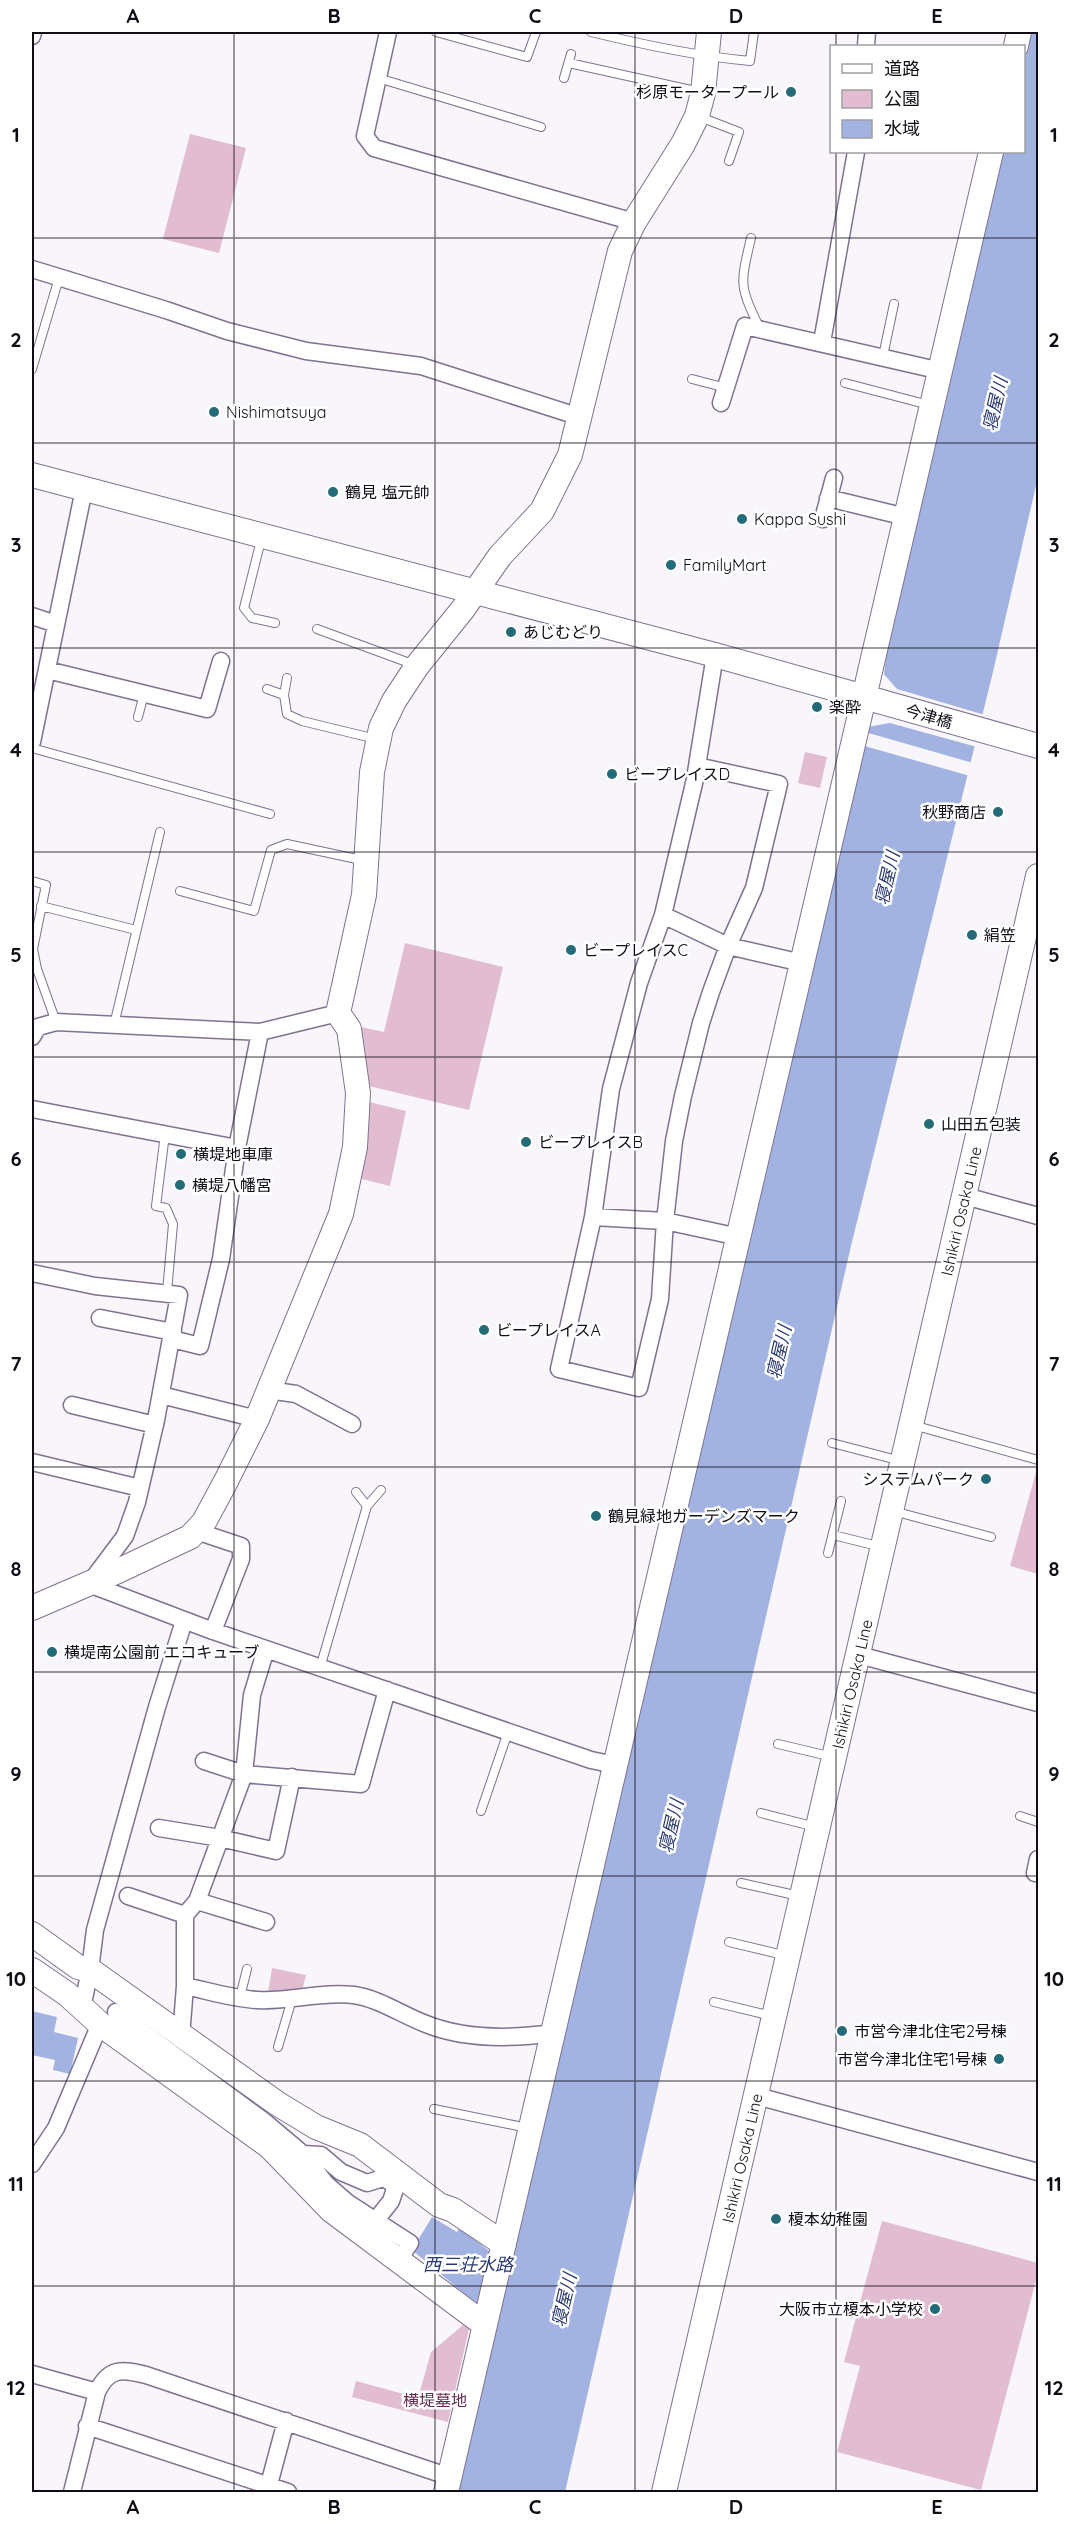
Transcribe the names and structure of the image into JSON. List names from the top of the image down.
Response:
{
  "streets": {
    "street": ["今津橋", "Ishikiri Osaka Line"]
  },
  "water": ["寝屋川", "西三荘水路"],
  "parks": ["横堤墓地"],
  "places": [
    "杉原モータープール",
    "Nishimatsuya",
    "鶴見 塩元帥",
    "Kappa Sushi",
    "FamilyMart",
    "あじむどり",
    "楽酔",
    "ビープレイスD",
    "秋野商店",
    "絹笠",
    "ビープレイスC",
    "山田五包装",
    "ビープレイスB",
    "横堤地車庫",
    "横堤八幡宮",
    "ビープレイスA",
    "システムパーク",
    "鶴見緑地ガーデンズマーク",
    "横堤南公園前 エコキューブ",
    "市営今津北住宅2号棟",
    "市営今津北住宅1号棟",
    "榎本幼稚園",
    "大阪市立榎本小学校"
  ],
  "legend": ["道路", "公園", "水域"],
  "grid": {
    "columns": [
      "A",
      "B",
      "C",
      "D",
      "E"
    ],
    "rows": [
      "1",
      "2",
      "3",
      "4",
      "5",
      "6",
      "7",
      "8",
      "9",
      "10",
      "11",
      "12"
    ]
  }
}
